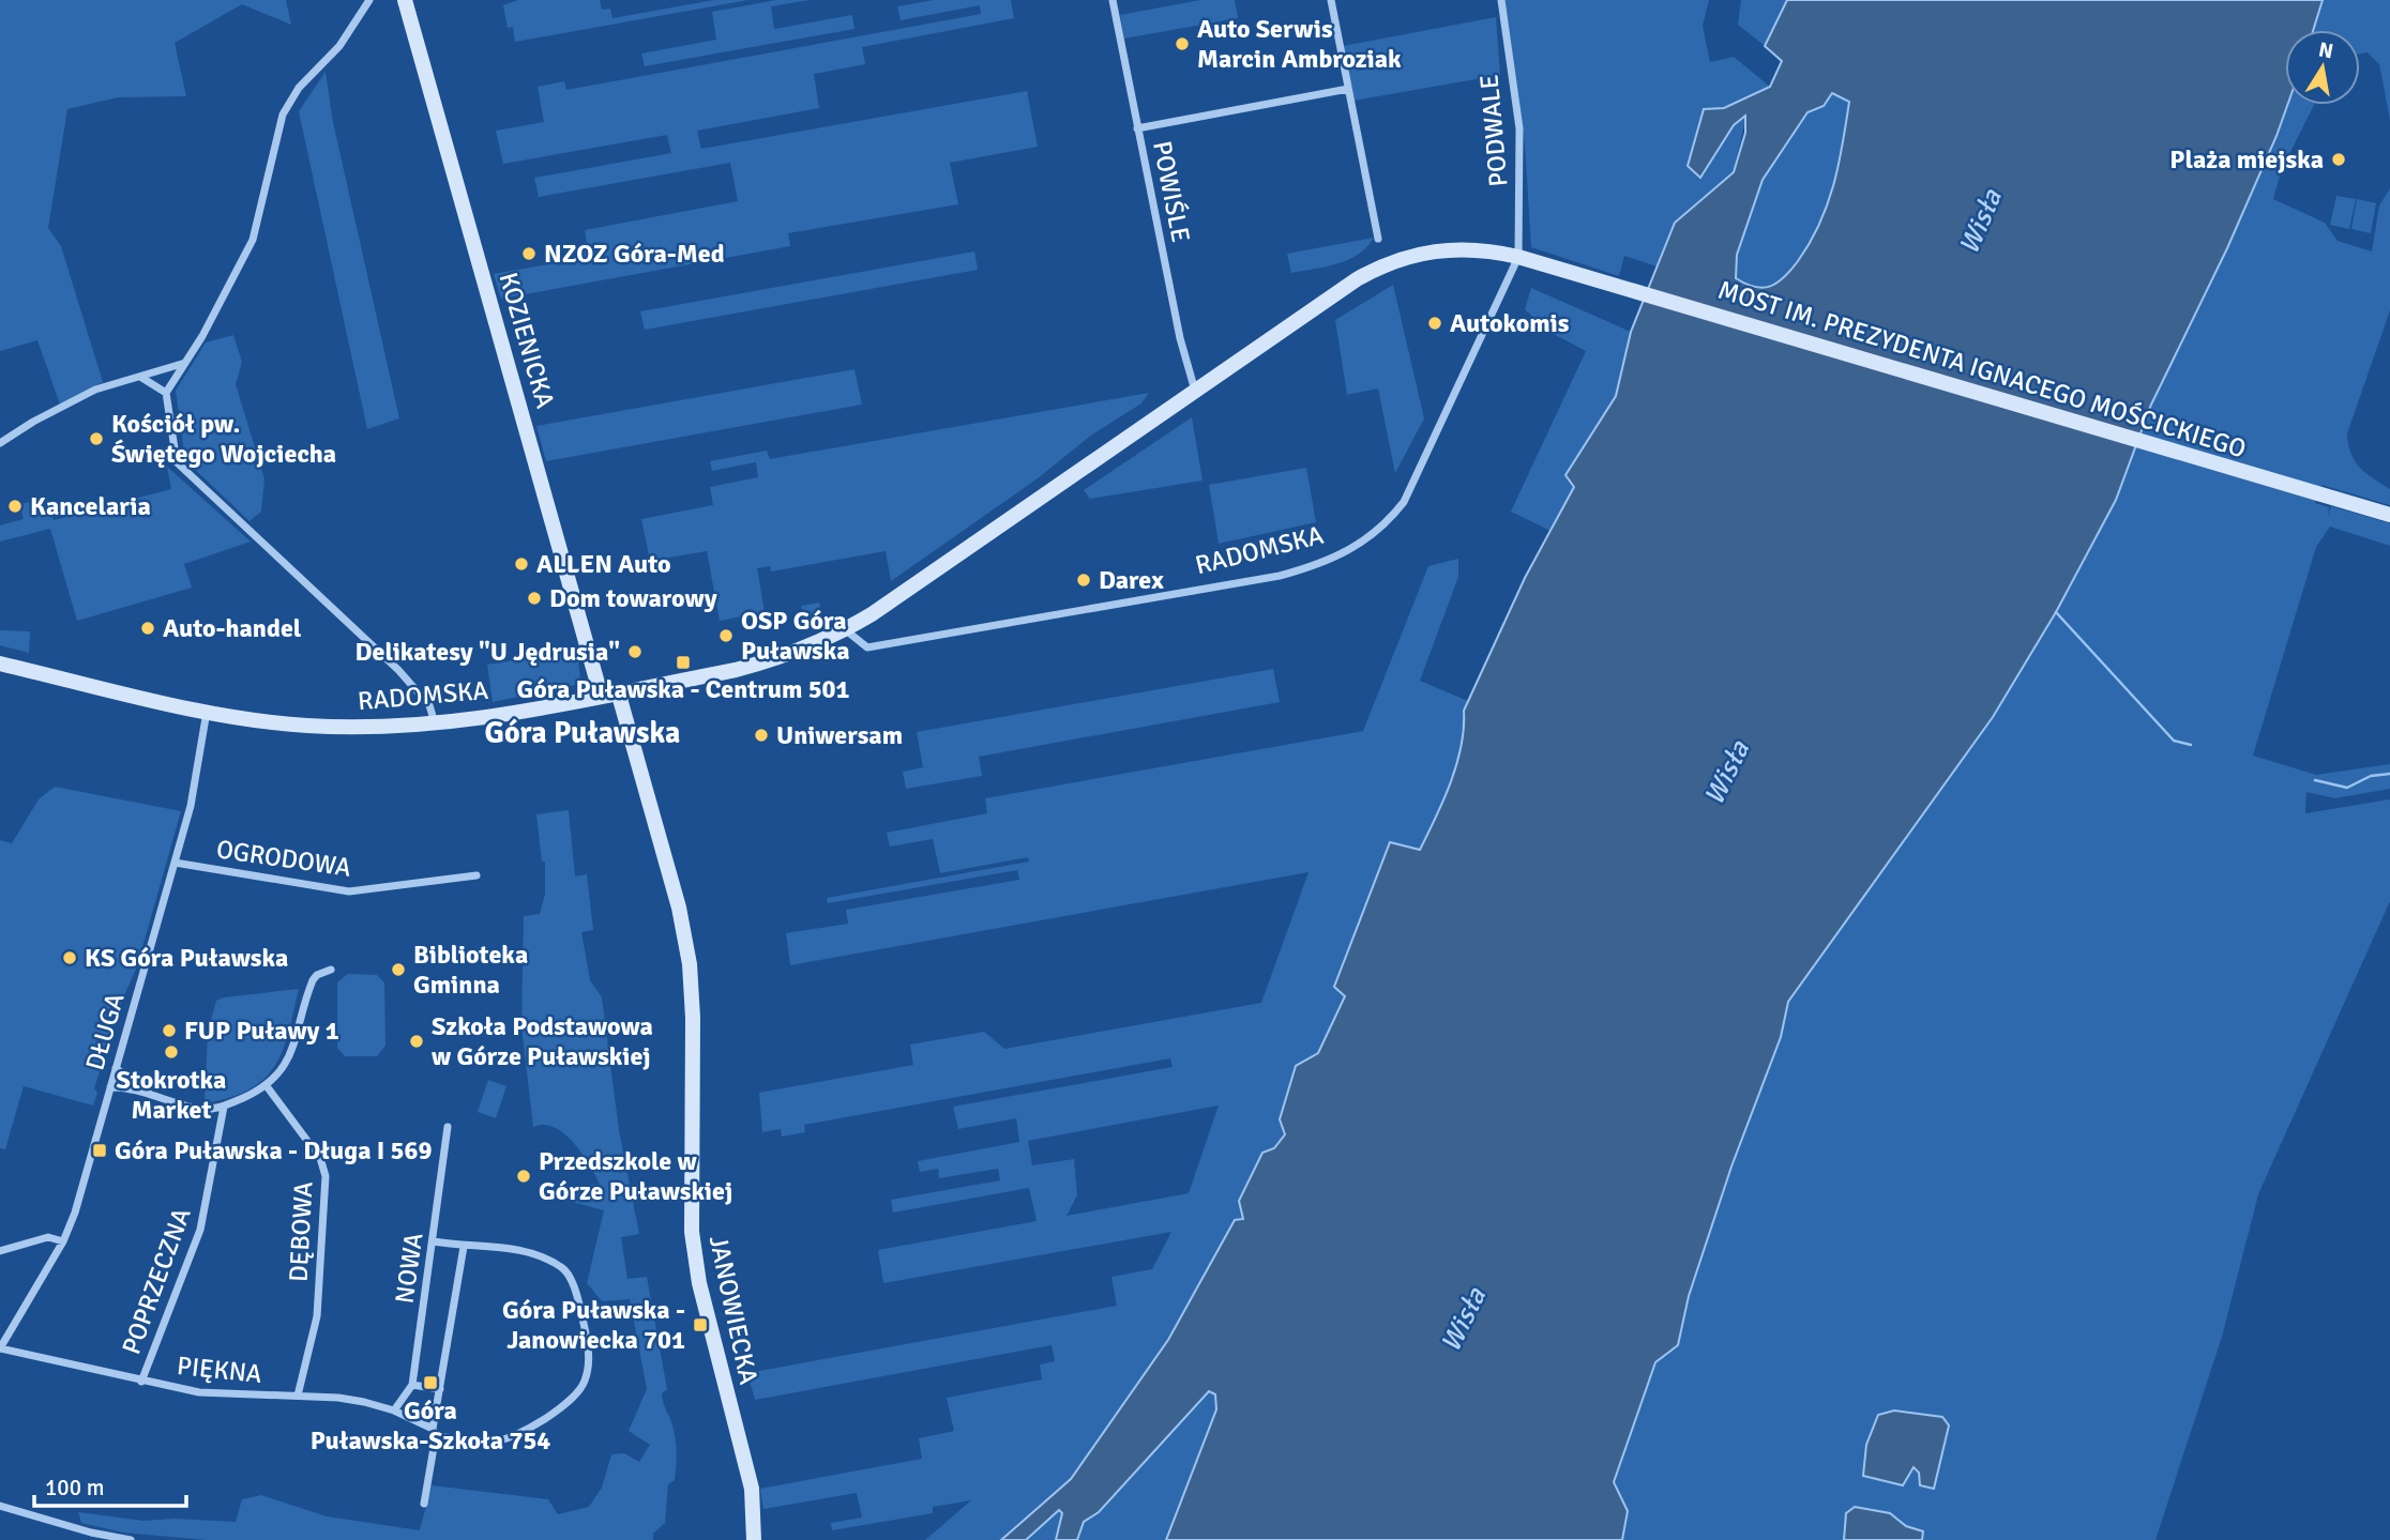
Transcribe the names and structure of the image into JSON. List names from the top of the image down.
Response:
{
  "streets": {
    "main road": [
      "KOZIENICKA",
      "MOST IM. PREZYDENTA IGNACEGO MOŚCICKIEGO",
      "RADOMSKA",
      "JANOWIECKA"
    ],
    "street": [
      "PODWALE",
      "POWIŚLE",
      "OGRODOWA",
      "DŁUGA",
      "DĘBOWA",
      "NOWA",
      "POPRZECZNA",
      "PIĘKNA"
    ]
  },
  "crossings": [
    ["PODWALE", "RADOMSKA"],
    ["POWIŚLE", "RADOMSKA"],
    ["KOZIENICKA", "RADOMSKA"],
    ["MOST IM. PREZYDENTA IGNACEGO MOŚCICKIEGO", "RADOMSKA"],
    ["RADOMSKA", "DŁUGA"],
    ["RADOMSKA", "JANOWIECKA"],
    ["OGRODOWA", "DŁUGA"],
    ["DŁUGA", "PIĘKNA"],
    ["DĘBOWA", "PIĘKNA"],
    ["NOWA", "PIĘKNA"],
    ["POPRZECZNA", "PIĘKNA"]
  ],
  "districts": ["Góra Puławska"],
  "water": ["Wisła"],
  "places": {
    "other": [
      "Auto Serwis Marcin Ambroziak",
      "Plaża miejska",
      "NZOZ Góra-Med",
      "Autokomis",
      "Kościół pw. Świętego Wojciecha",
      "Kancelaria",
      "ALLEN Auto",
      "Darex",
      "Dom towarowy",
      "Auto-handel",
      "OSP Góra Puławska",
      "Delikatesy \"U Jędrusia\"",
      "Uniwersam",
      "KS Góra Puławska",
      "Biblioteka Gminna",
      "FUP Puławy 1",
      "Szkoła Podstawowa w Górze Puławskiej",
      "Stokrotka Market",
      "Przedszkole w Górze Puławskiej"
    ],
    "transit": [
      "Góra Puławska - Centrum 501",
      "Góra Puławska - Długa I 569",
      "Góra Puławska - Janowiecka 701",
      "Góra Puławska-Szkoła 754"
    ]
  },
  "scale_bar": "100 m",
  "north": "top"
}
